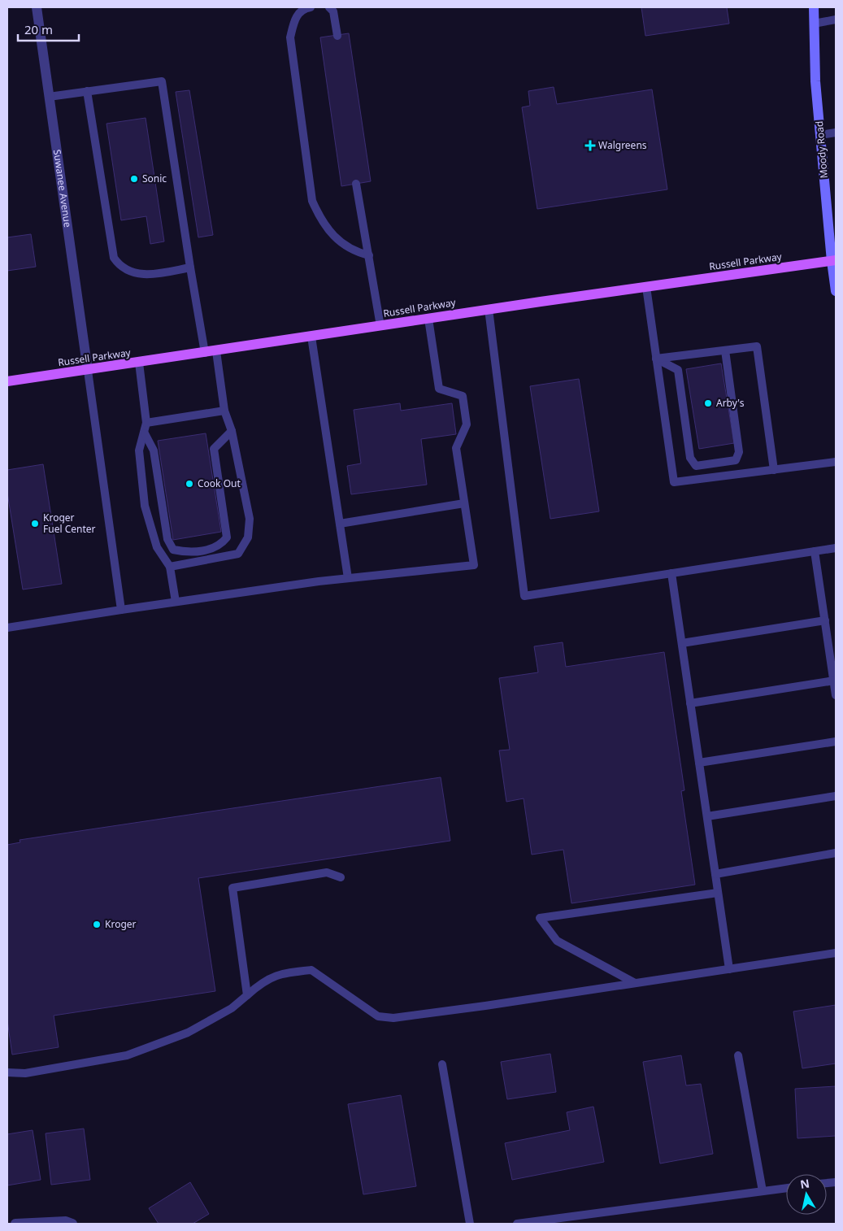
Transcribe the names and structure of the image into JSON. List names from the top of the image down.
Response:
{
  "streets": {
    "main road": ["Russell Parkway"],
    "street": ["Moody Road", "Suwanee Avenue"]
  },
  "crossings": [
    ["Moody Road", "Russell Parkway"],
    ["Suwanee Avenue", "Russell Parkway"]
  ],
  "places": {
    "health": ["Walgreens"],
    "other": [
      "Sonic",
      "Arby's",
      "Cook Out",
      "Kroger Fuel Center",
      "Kroger"
    ]
  },
  "scale_bar": "20 m",
  "north": "top"
}
